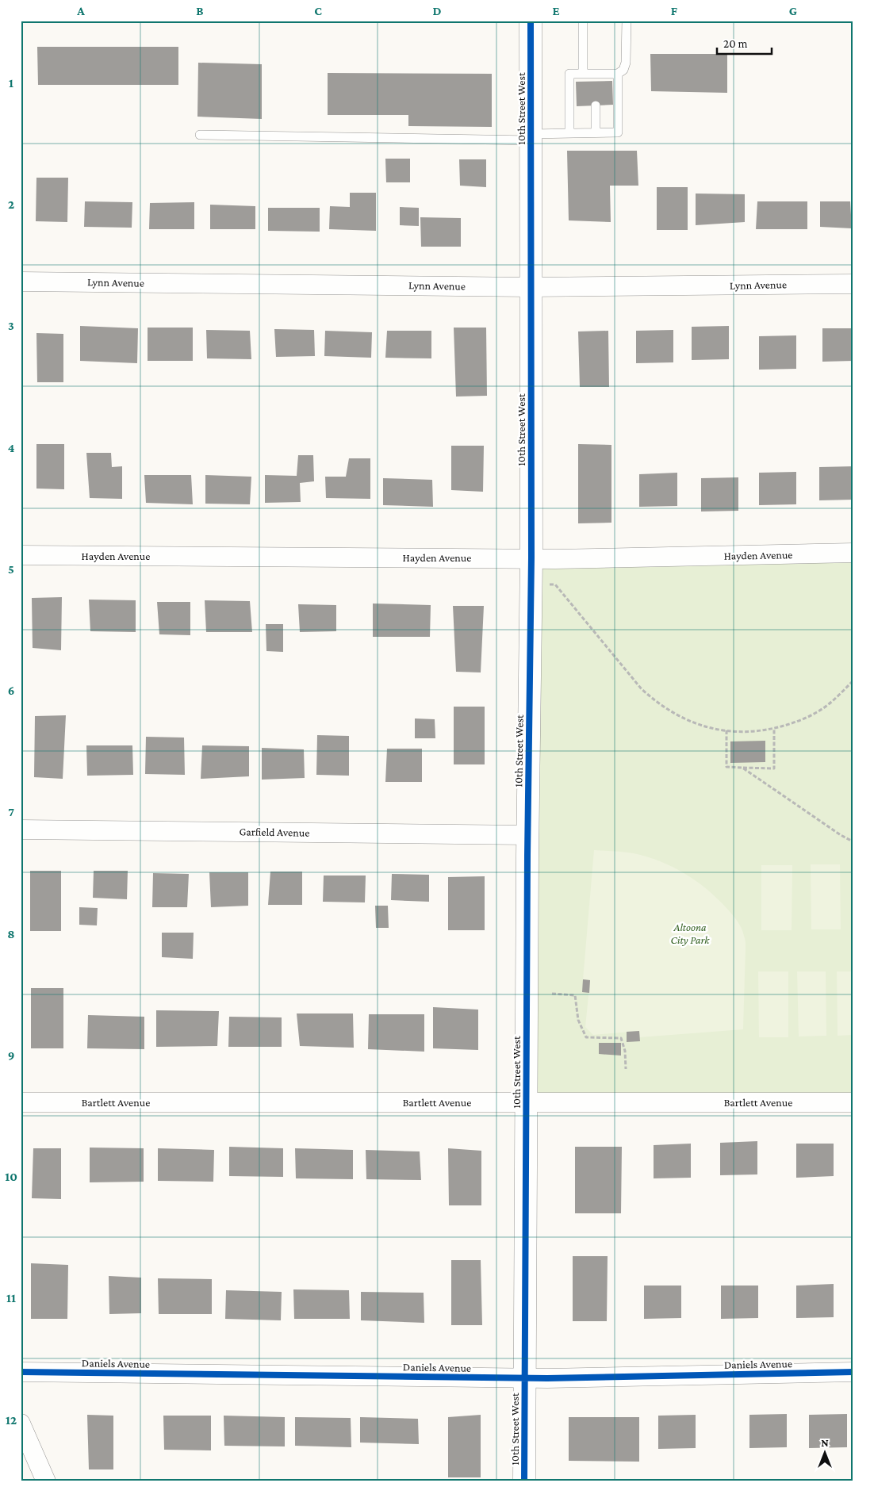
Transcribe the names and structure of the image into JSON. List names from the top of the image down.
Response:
{
  "streets": {
    "street": [
      "10th Street West",
      "Lynn Avenue",
      "Hayden Avenue",
      "Garfield Avenue",
      "Bartlett Avenue",
      "Daniels Avenue"
    ]
  },
  "crossings": [
    ["10th Street West", "Lynn Avenue"],
    ["10th Street West", "Hayden Avenue"],
    ["10th Street West", "Garfield Avenue"],
    ["10th Street West", "Bartlett Avenue"],
    ["10th Street West", "Daniels Avenue"]
  ],
  "parks": ["Altoona City Park"],
  "scale_bar": "20 m",
  "north": "top",
  "grid": {
    "columns": [
      "A",
      "B",
      "C",
      "D",
      "E",
      "F",
      "G"
    ],
    "rows": [
      "1",
      "2",
      "3",
      "4",
      "5",
      "6",
      "7",
      "8",
      "9",
      "10",
      "11",
      "12"
    ]
  }
}
